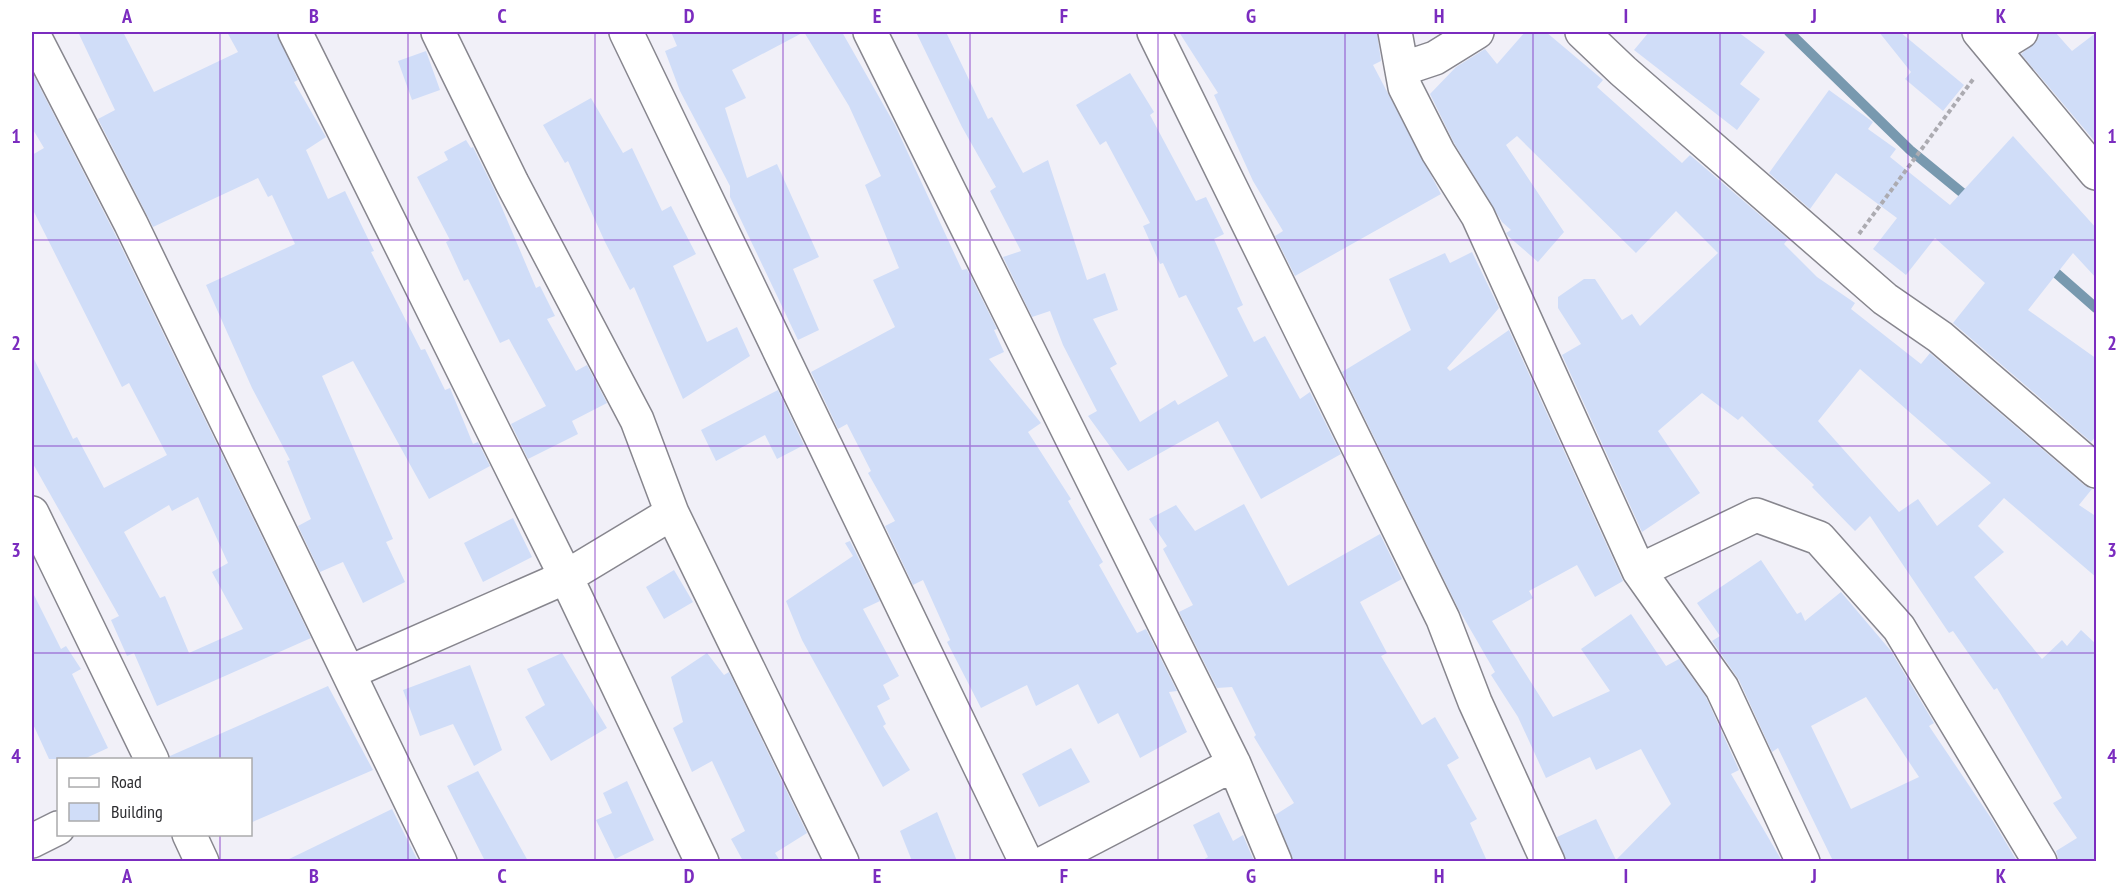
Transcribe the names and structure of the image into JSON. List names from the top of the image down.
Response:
{
  "legend": ["Road", "Building"],
  "grid": {
    "columns": [
      "A",
      "B",
      "C",
      "D",
      "E",
      "F",
      "G",
      "H",
      "I",
      "J",
      "K"
    ],
    "rows": [
      "1",
      "2",
      "3",
      "4"
    ]
  }
}
